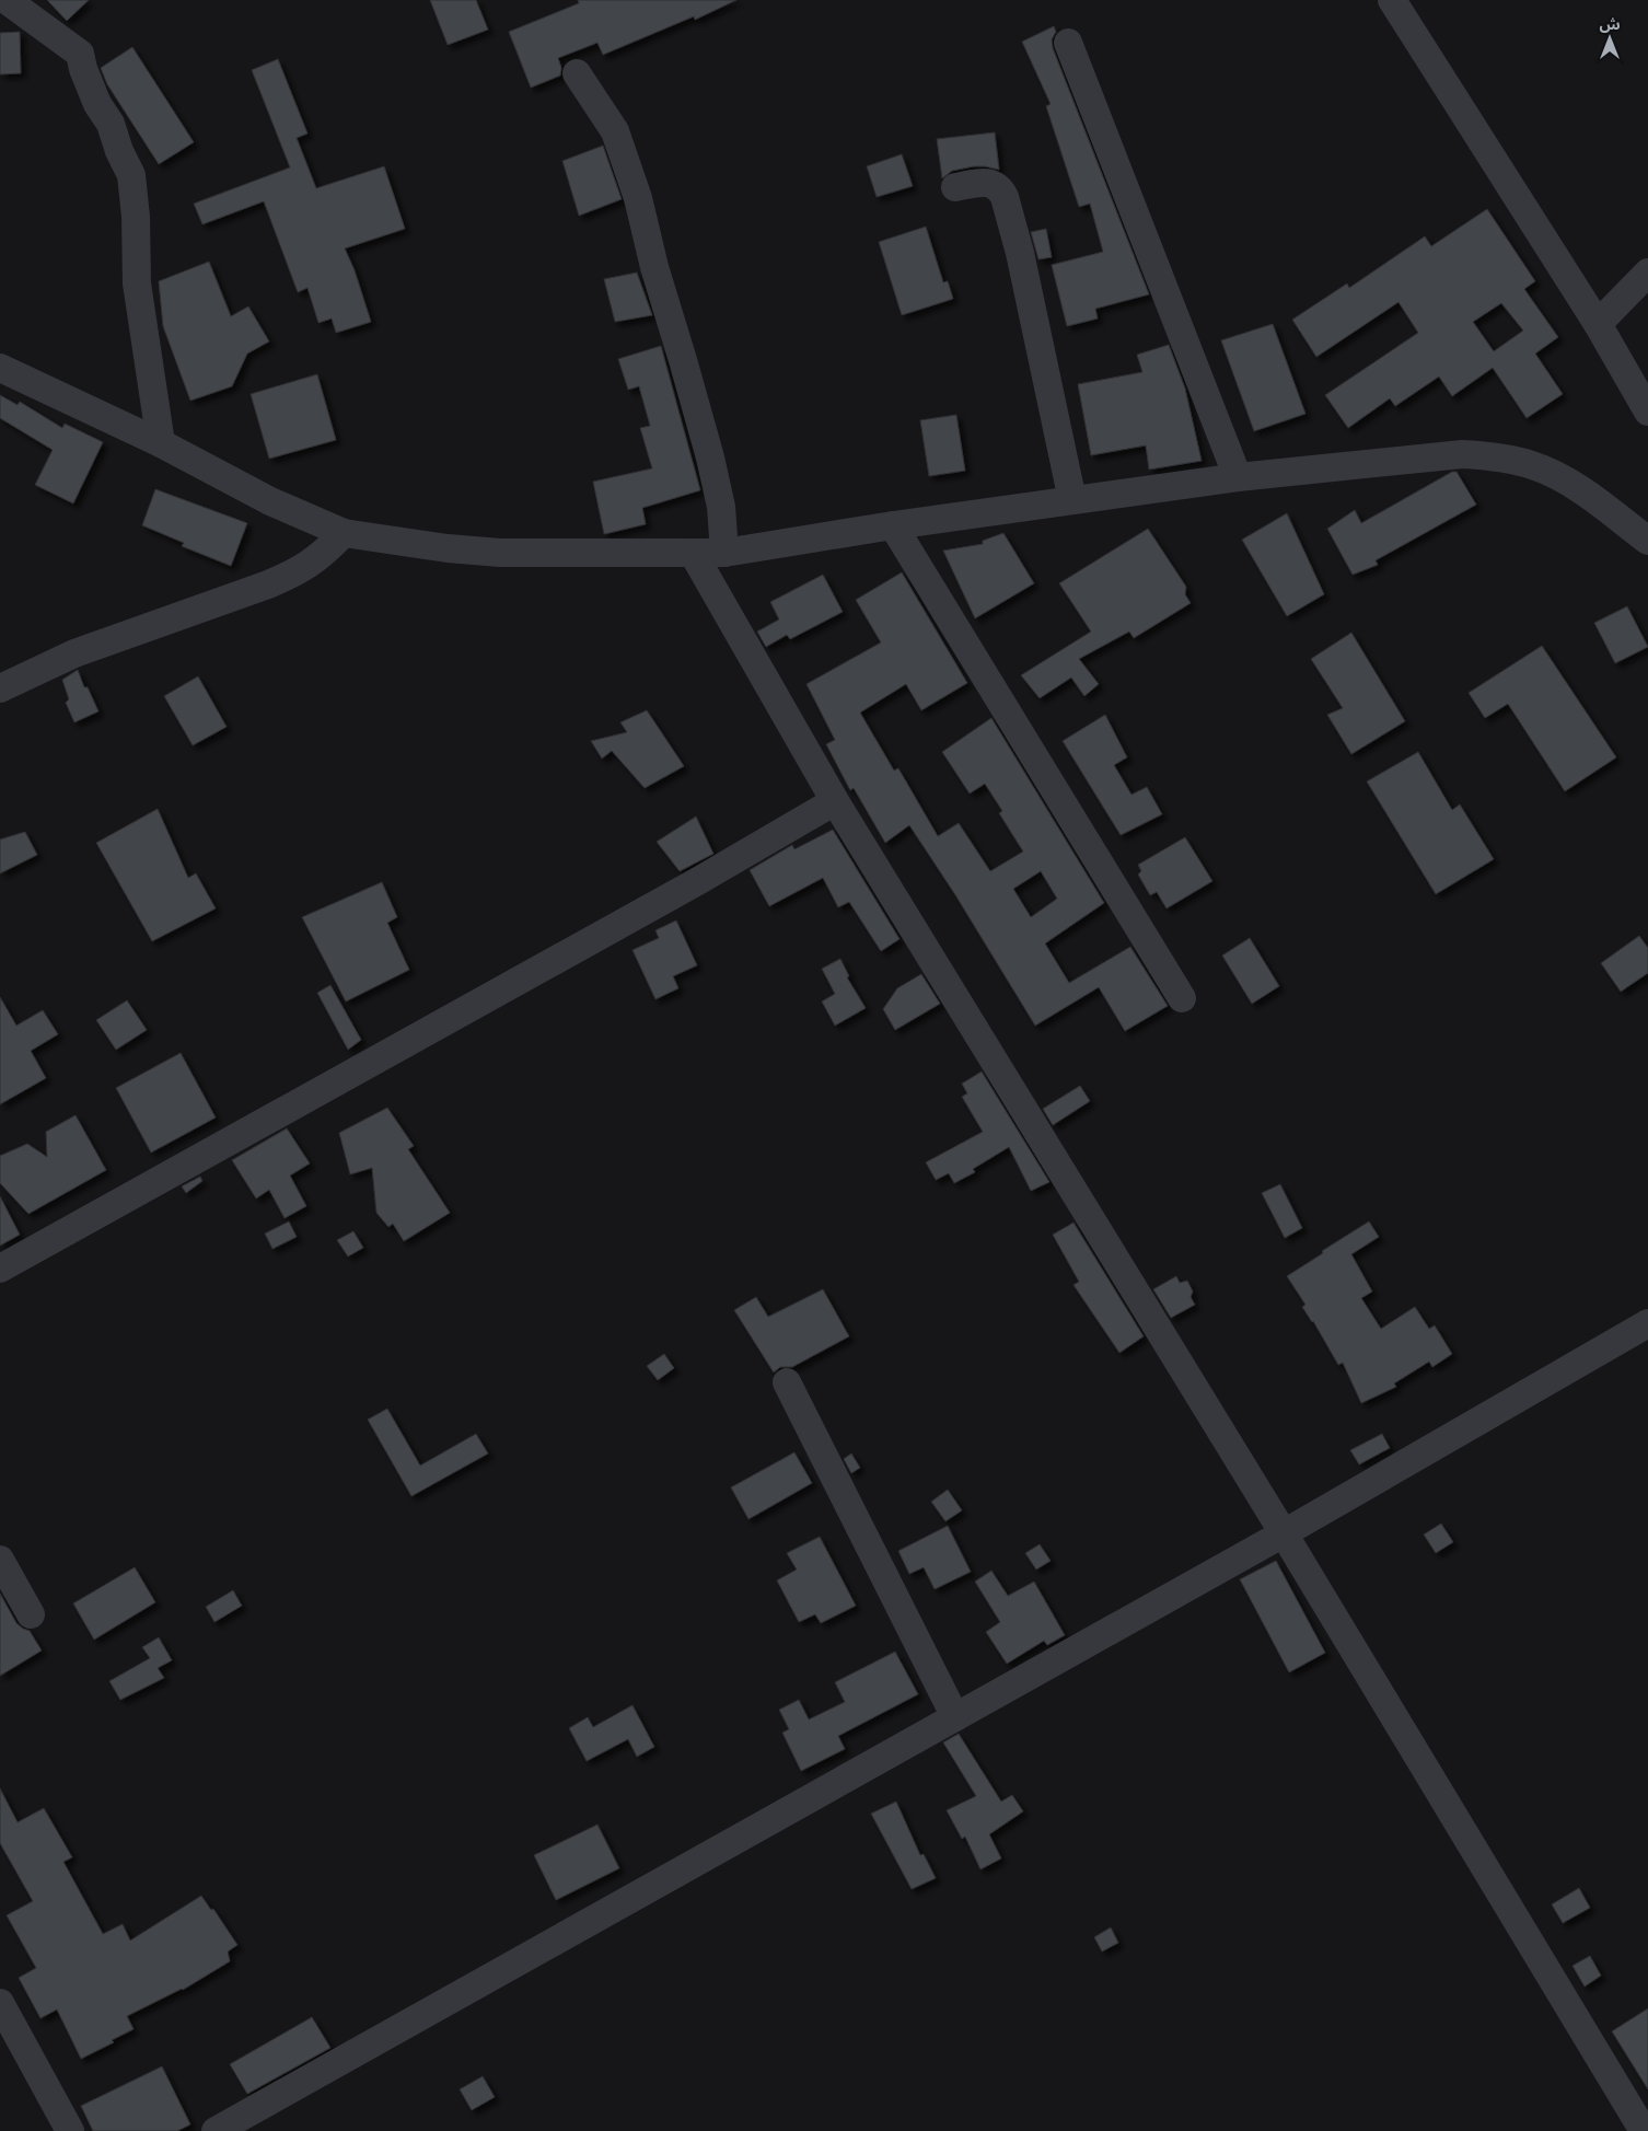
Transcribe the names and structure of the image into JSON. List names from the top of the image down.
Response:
{
  "north": "top"
}
